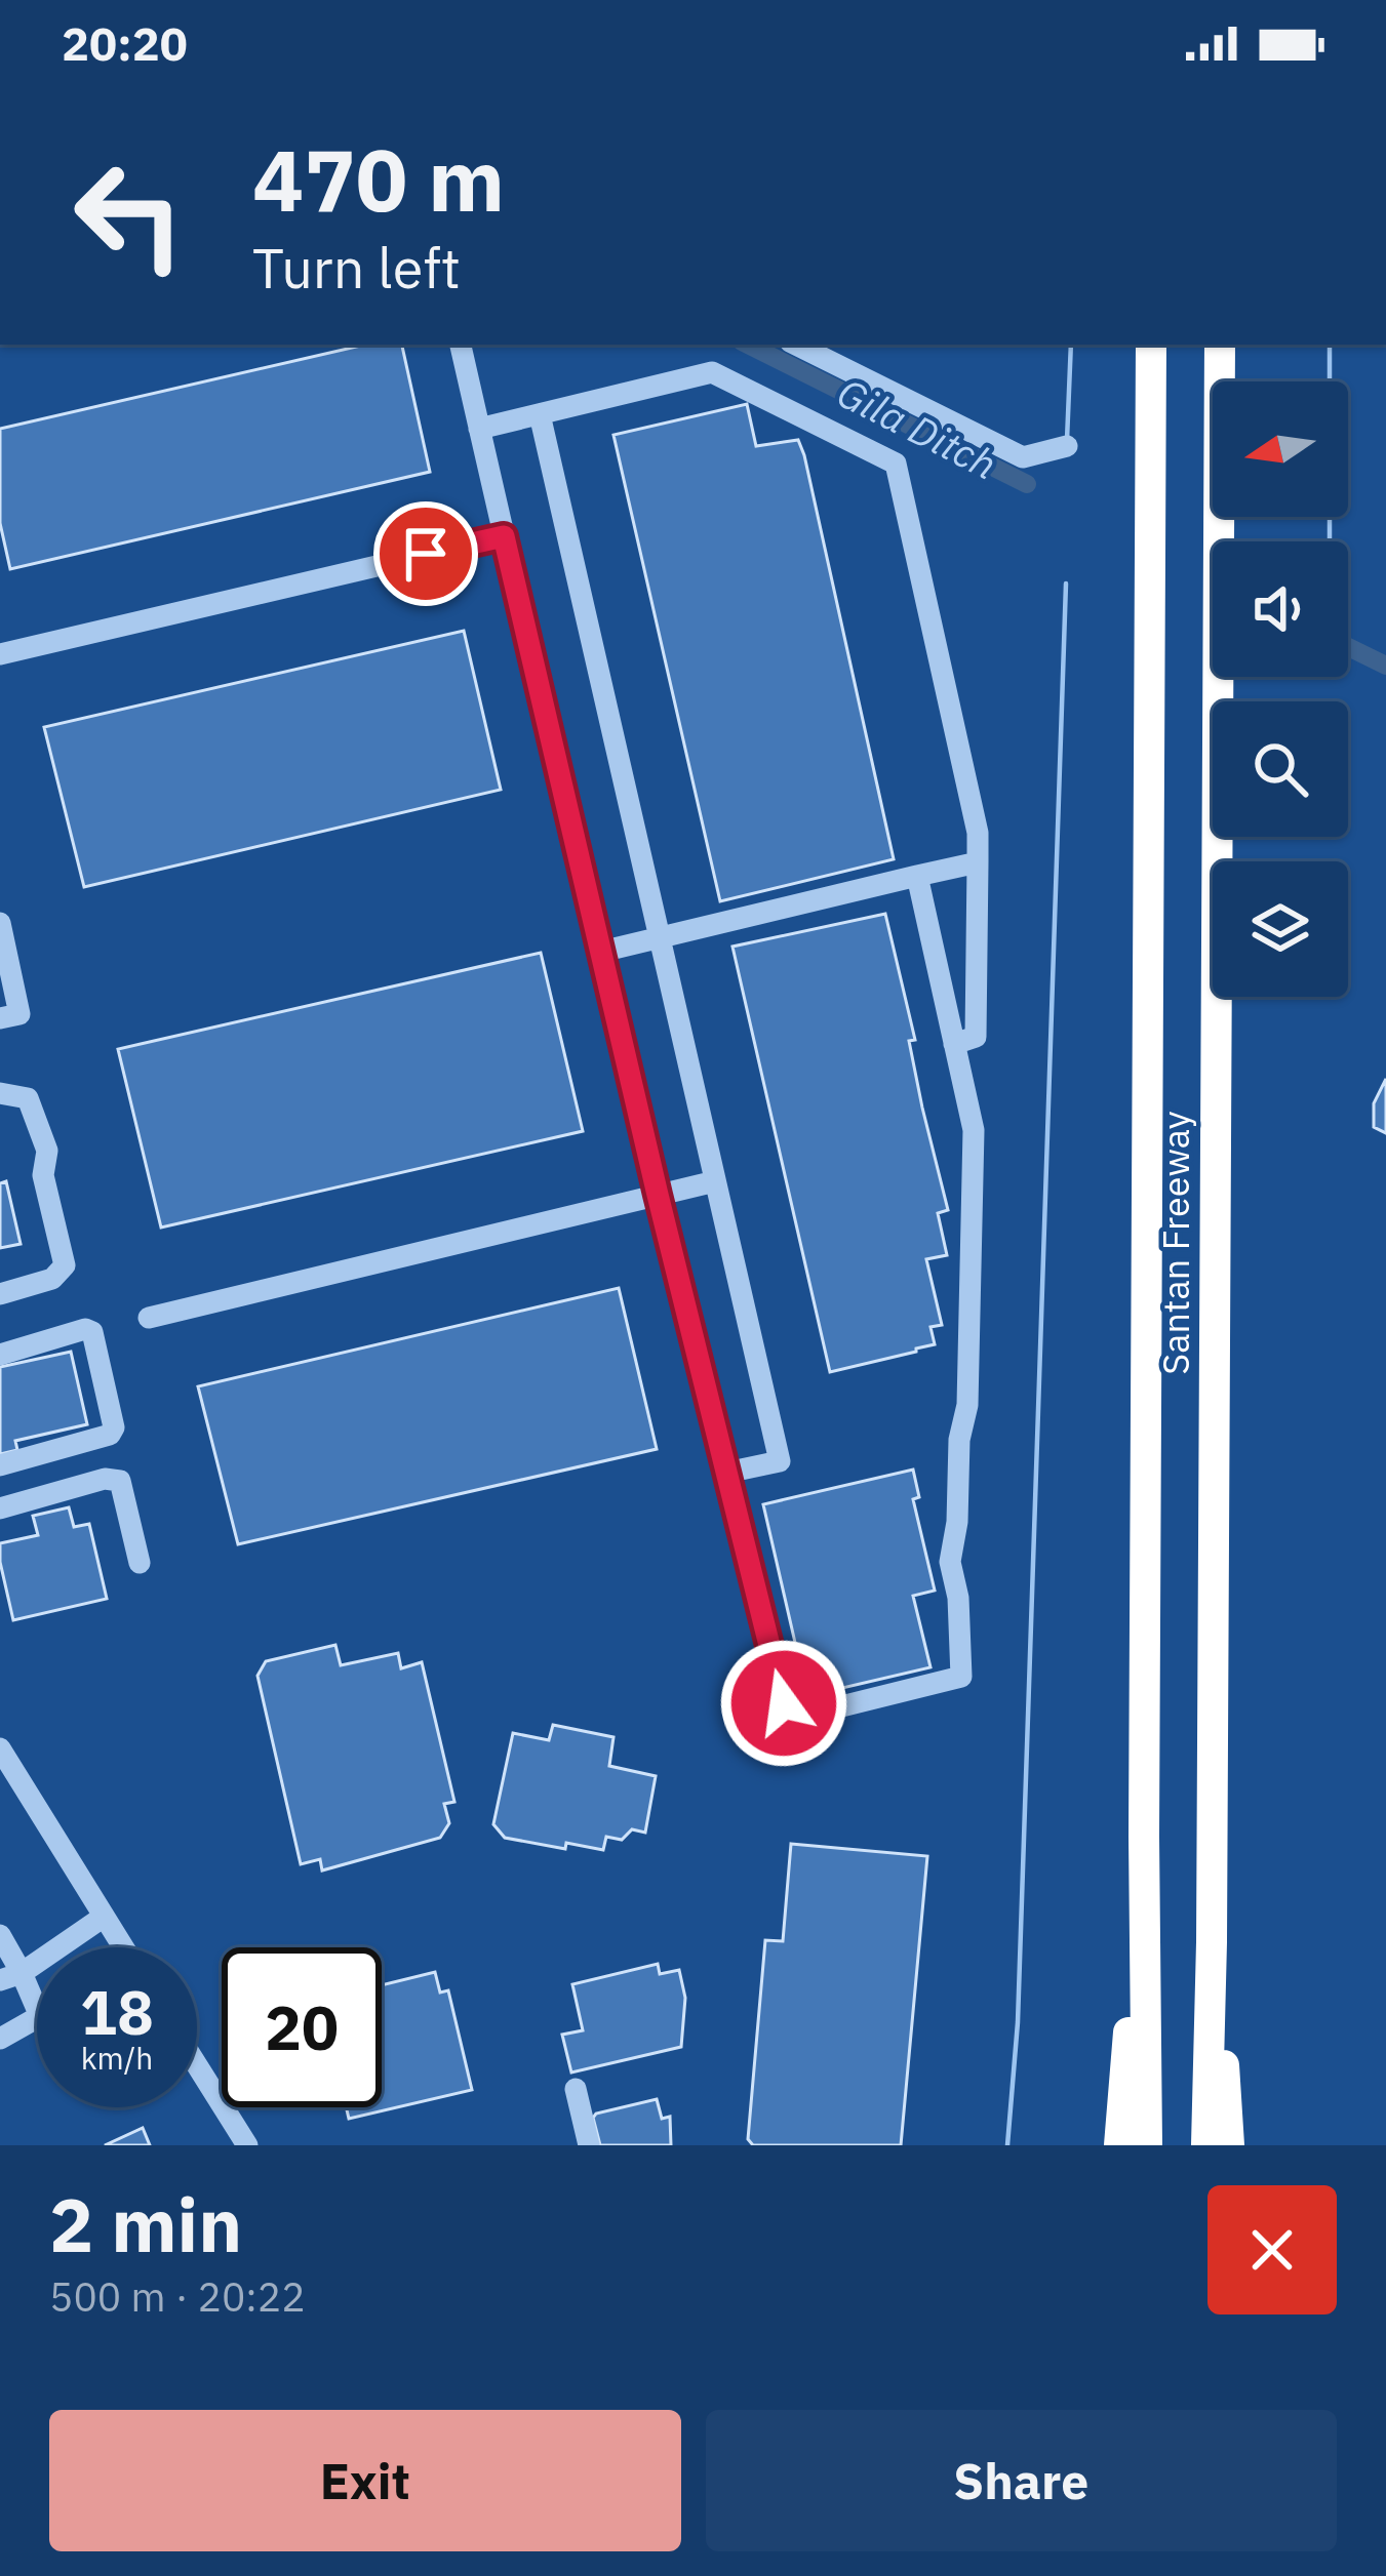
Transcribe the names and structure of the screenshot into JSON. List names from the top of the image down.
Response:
{
  "streets": {
    "highway": ["Santan Freeway"]
  },
  "water": ["Gila Ditch"],
  "north": "left",
  "page": {
    "status": "20:20",
    "turn": ["470 m", "Turn left"],
    "speed": "18 km/h",
    "limit": "20",
    "heading": ["2 min", "500 m · 20:22"],
    "buttons": ["Exit", "Share"]
  }
}
